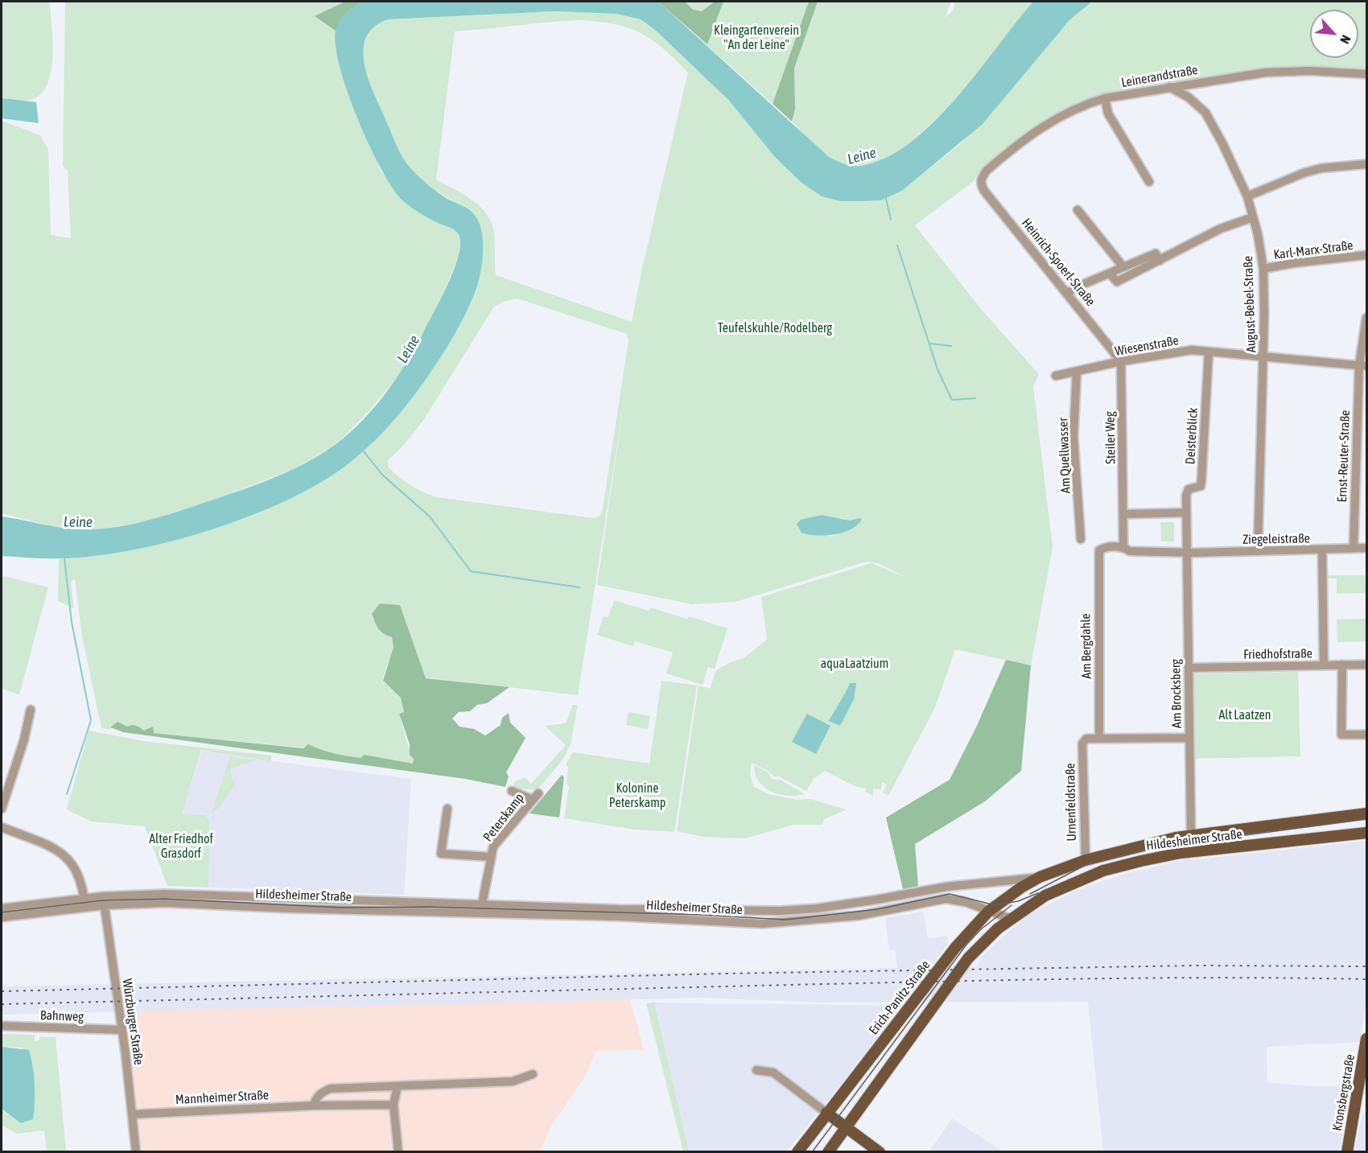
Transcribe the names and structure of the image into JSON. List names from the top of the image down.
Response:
{
  "streets": {
    "main road": ["Hildesheimer Straße", "Erich-Panitz-Straße", "Kronsbergstraße"],
    "street": [
      "Leinerandstraße",
      "Karl-Marx-Straße",
      "Heinrich-Spoerl-Straße",
      "August-Bebel-Straße",
      "Wiesenstraße",
      "Deisterblick",
      "Steiler Weg",
      "Am Quellwasser",
      "Ernst-Reuter-Straße",
      "Ziegeleistraße",
      "Am Bergdahle",
      "Friedhofstraße",
      "Am Brocksberg",
      "Urnenfeldstraße",
      "Peterskamp",
      "Bahnweg",
      "Würzburger Straße",
      "Mannheimer Straße"
    ]
  },
  "crossings": [
    ["Leinerandstraße", "Heinrich-Spoerl-Straße"],
    ["Leinerandstraße", "August-Bebel-Straße"],
    ["Karl-Marx-Straße", "August-Bebel-Straße"],
    ["Heinrich-Spoerl-Straße", "Wiesenstraße"],
    ["Heinrich-Spoerl-Straße", "Steiler Weg"],
    ["August-Bebel-Straße", "Wiesenstraße"],
    ["August-Bebel-Straße", "Ziegeleistraße"],
    ["Wiesenstraße", "Deisterblick"],
    ["Wiesenstraße", "Steiler Weg"],
    ["Wiesenstraße", "Am Quellwasser"],
    ["Wiesenstraße", "Ernst-Reuter-Straße"],
    ["Deisterblick", "Am Brocksberg"],
    ["Steiler Weg", "Ziegeleistraße"],
    ["Ernst-Reuter-Straße", "Ziegeleistraße"],
    ["Ziegeleistraße", "Am Bergdahle"],
    ["Ziegeleistraße", "Am Brocksberg"],
    ["Am Bergdahle", "Urnenfeldstraße"],
    ["Friedhofstraße", "Am Brocksberg"],
    ["Am Brocksberg", "Hildesheimer Straße"],
    ["Urnenfeldstraße", "Hildesheimer Straße"],
    ["Peterskamp", "Hildesheimer Straße"],
    ["Hildesheimer Straße", "Erich-Panitz-Straße"],
    ["Hildesheimer Straße", "Würzburger Straße"],
    ["Bahnweg", "Würzburger Straße"],
    ["Würzburger Straße", "Mannheimer Straße"]
  ],
  "water": ["Leine"],
  "parks": [
    "Kleingartenverein \"An der Leine\"",
    "Teufelskuhle/Rodelberg",
    "aquaLaatzium",
    "Alt Laatzen",
    "Kolonine Peterskamp",
    "Alter Friedhof Grasdorf"
  ],
  "north": "bottom right"
}
